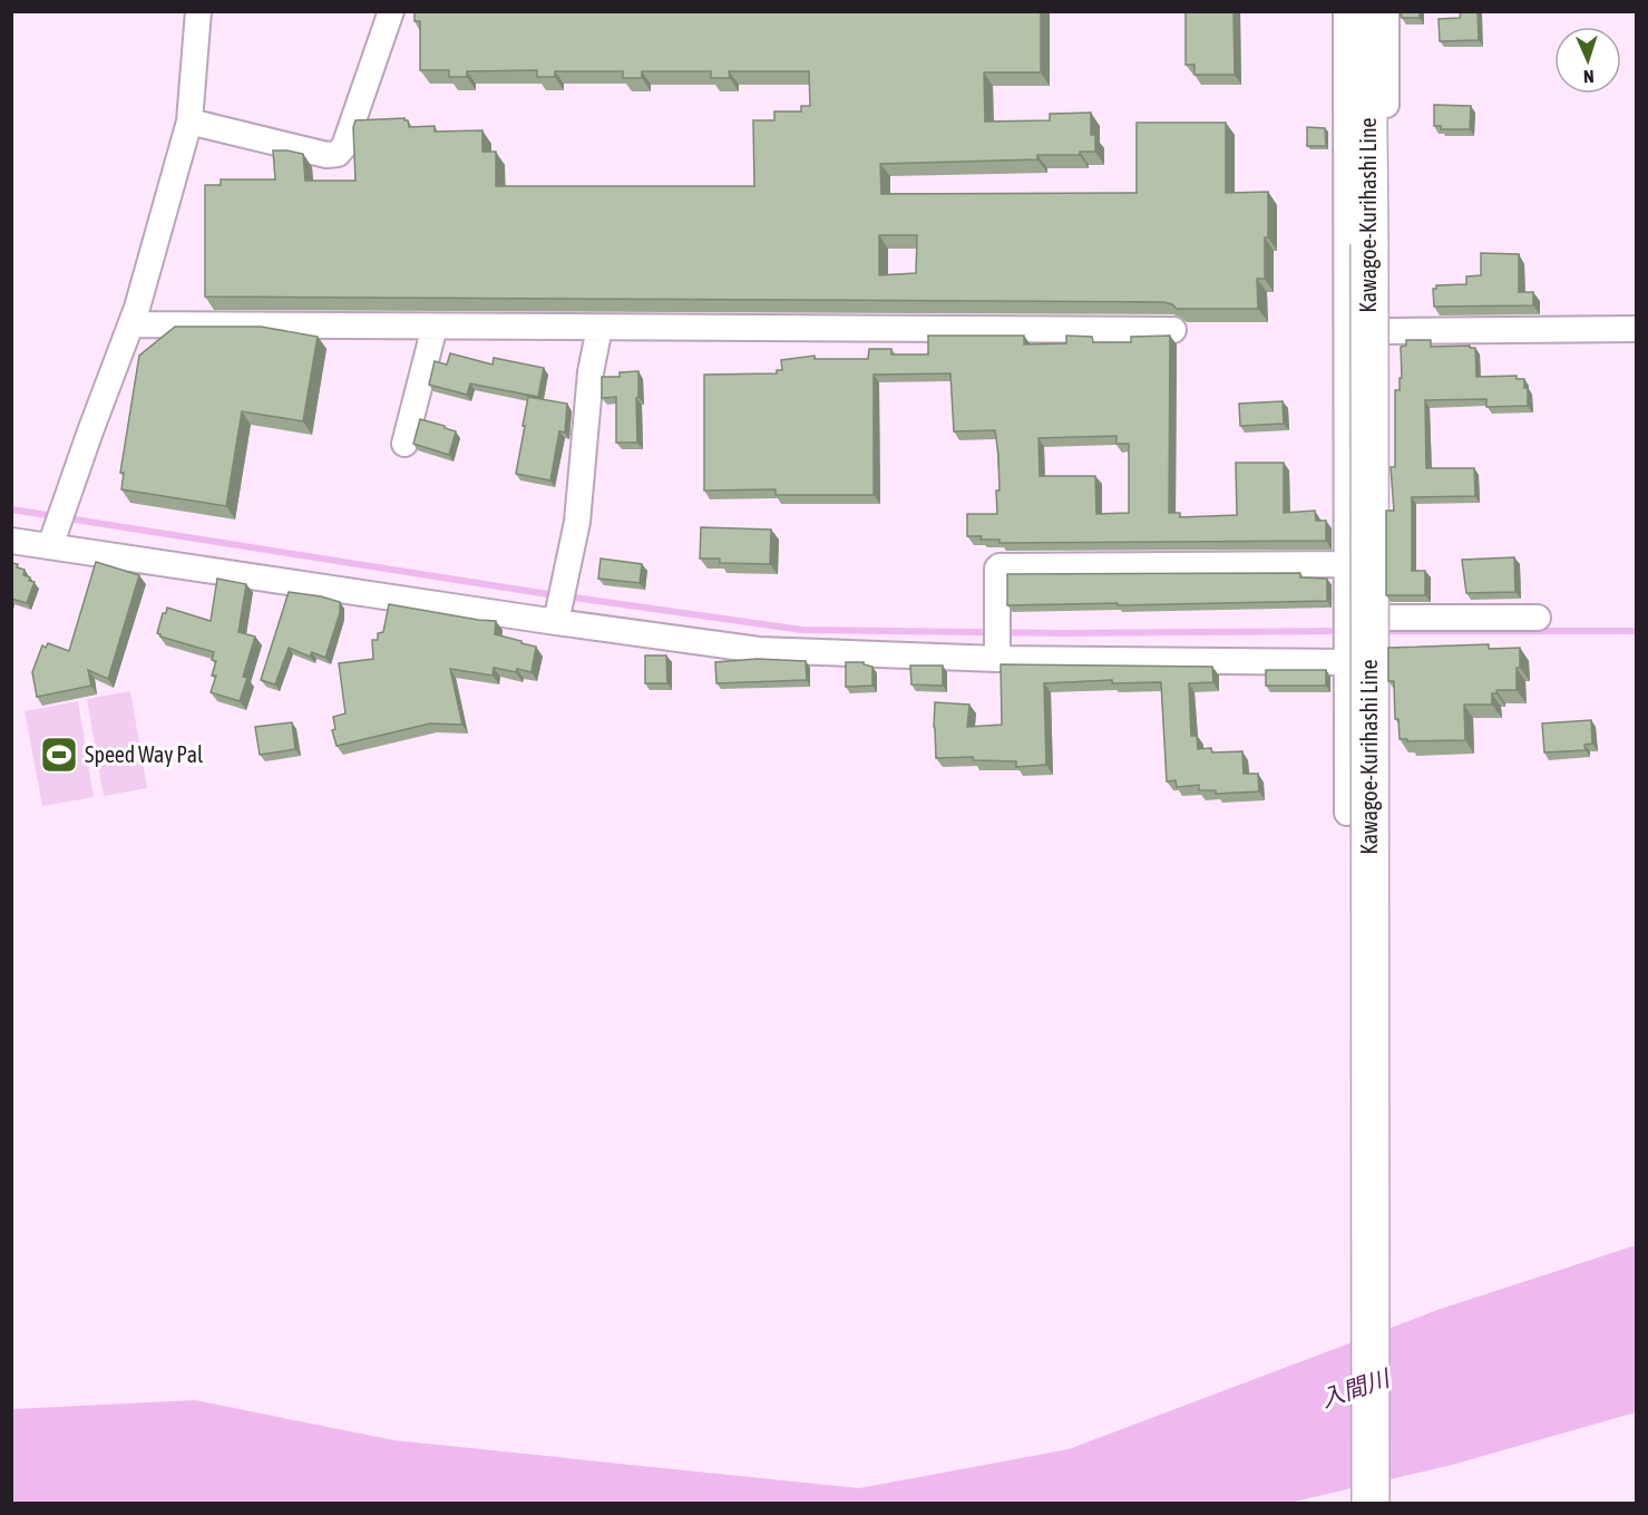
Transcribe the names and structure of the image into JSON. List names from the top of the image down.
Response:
{
  "streets": {
    "main road": ["Kawagoe-Kurihashi Line"]
  },
  "water": ["入間川"],
  "places": {
    "sports": ["Speed Way Pal"]
  },
  "north": "bottom"
}
